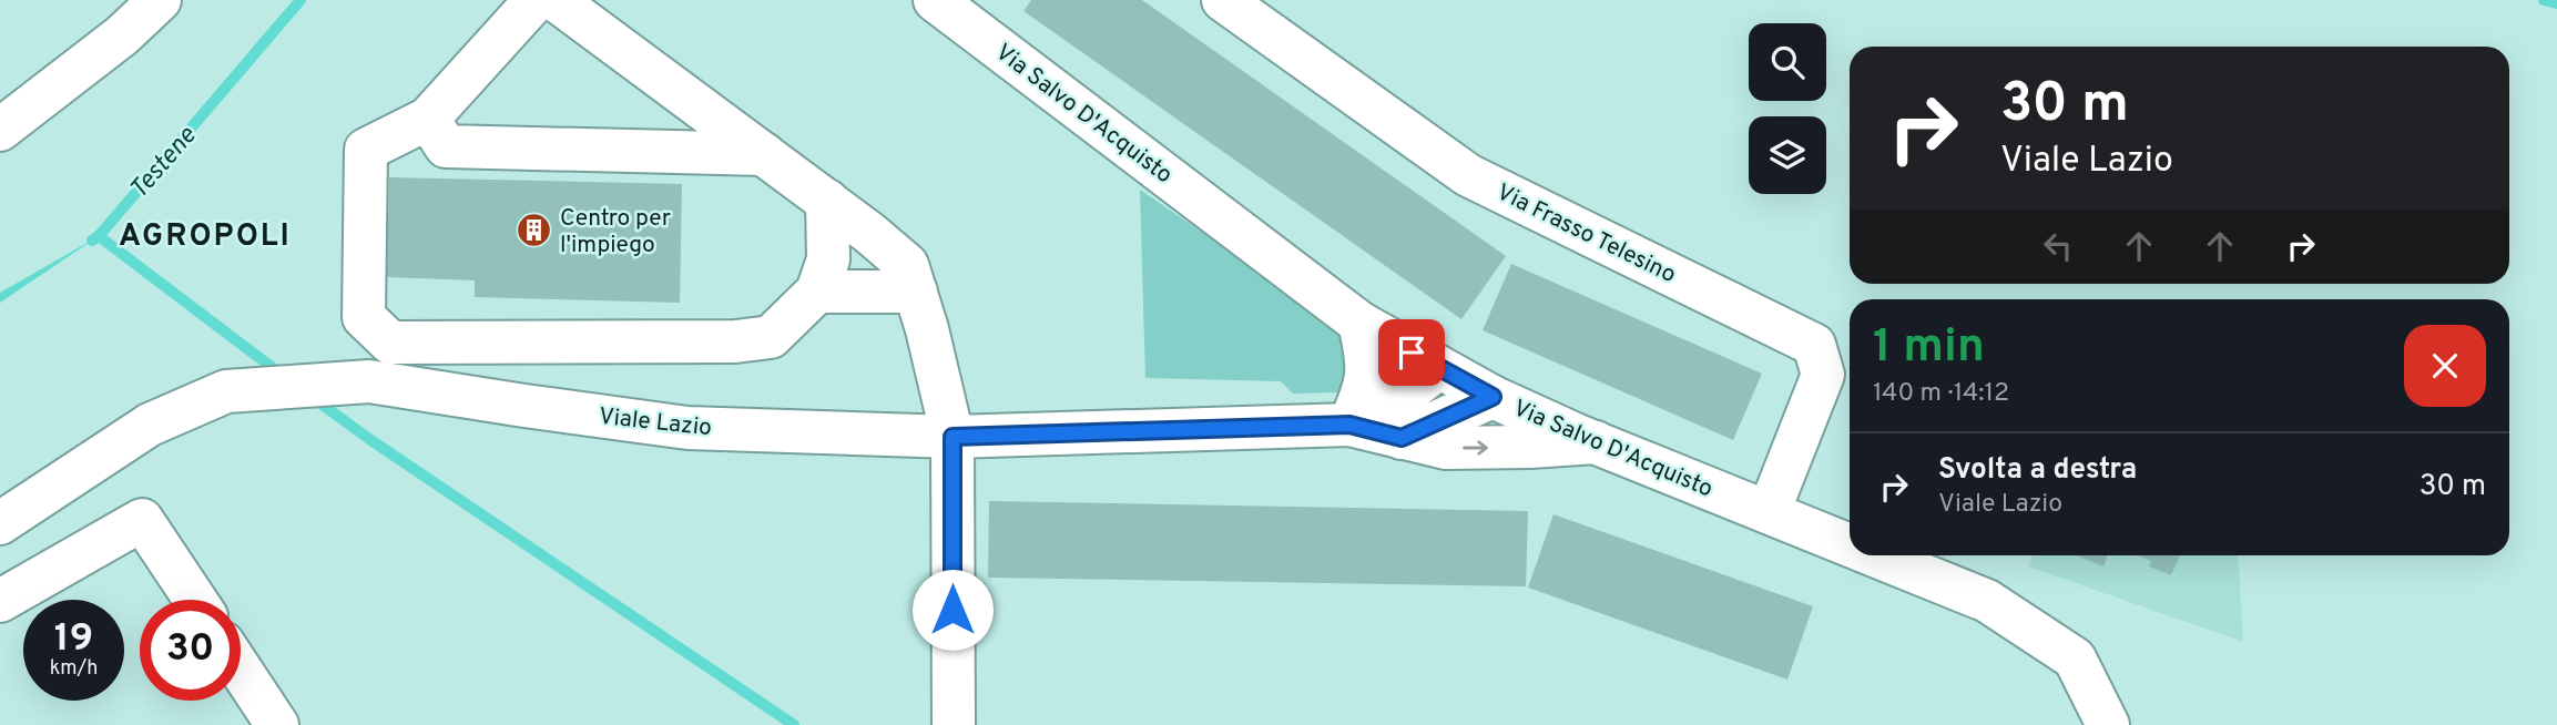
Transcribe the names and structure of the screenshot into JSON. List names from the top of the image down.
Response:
{
  "streets": {
    "street": ["Via Salvo D'Acquisto", "Via Frasso Telesino", "Viale Lazio"]
  },
  "crossings": [
    ["Via Salvo D'Acquisto", "Via Frasso Telesino"],
    ["Via Salvo D'Acquisto", "Viale Lazio"]
  ],
  "districts": ["AGROPOLI"],
  "water": ["Testene"],
  "places": {
    "building": ["Centro per l'impiego"]
  },
  "page": {
    "turn": ["30 m", "Viale Lazio"],
    "heading": ["1 min", "140 m · 14:12"],
    "list": [
      {
        "name": "Svolta a destra",
        "note": "Viale Lazio",
        "value": "30 m"
      }
    ],
    "speed": "19 km/h",
    "limit": "30"
  }
}
